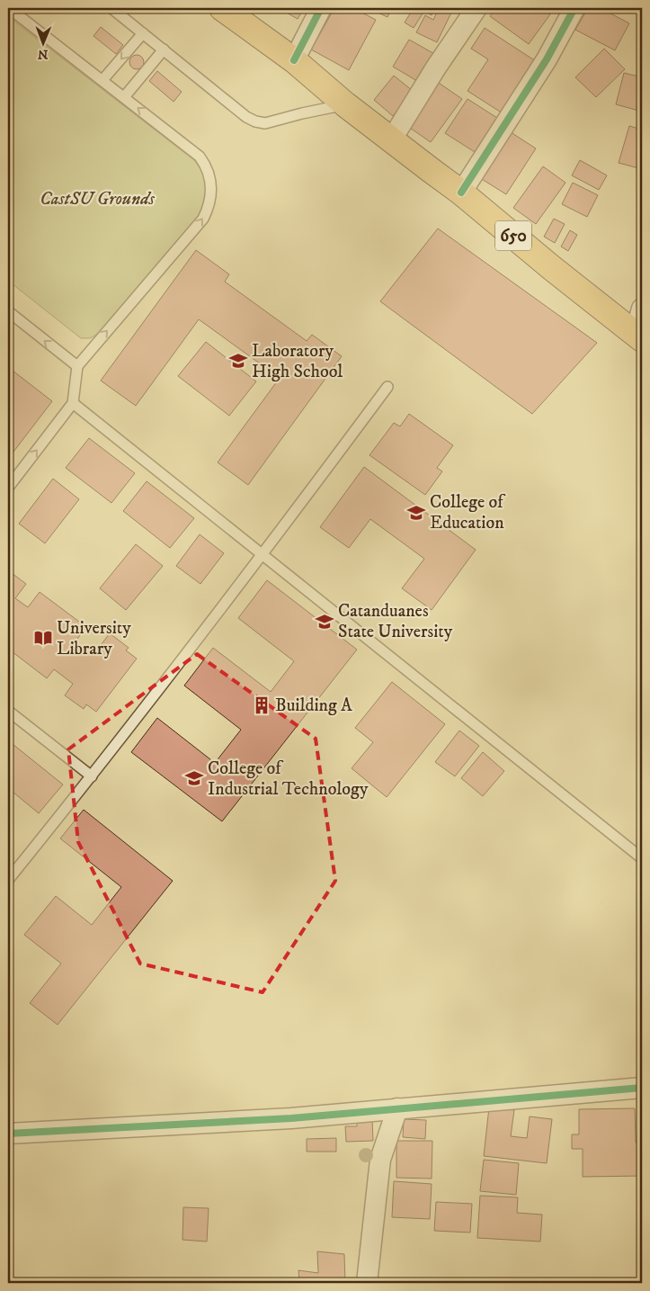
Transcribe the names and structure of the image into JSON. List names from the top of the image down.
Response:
{
  "streets": {
    "main road": ["650"]
  },
  "parks": ["CastSU Grounds"],
  "places": {
    "school or university": [
      "Laboratory High School",
      "College of Education",
      "Catanduanes State University",
      "College of Industrial Technology"
    ],
    "library": ["University Library"],
    "building": ["Building A"]
  },
  "north": "bottom"
}
